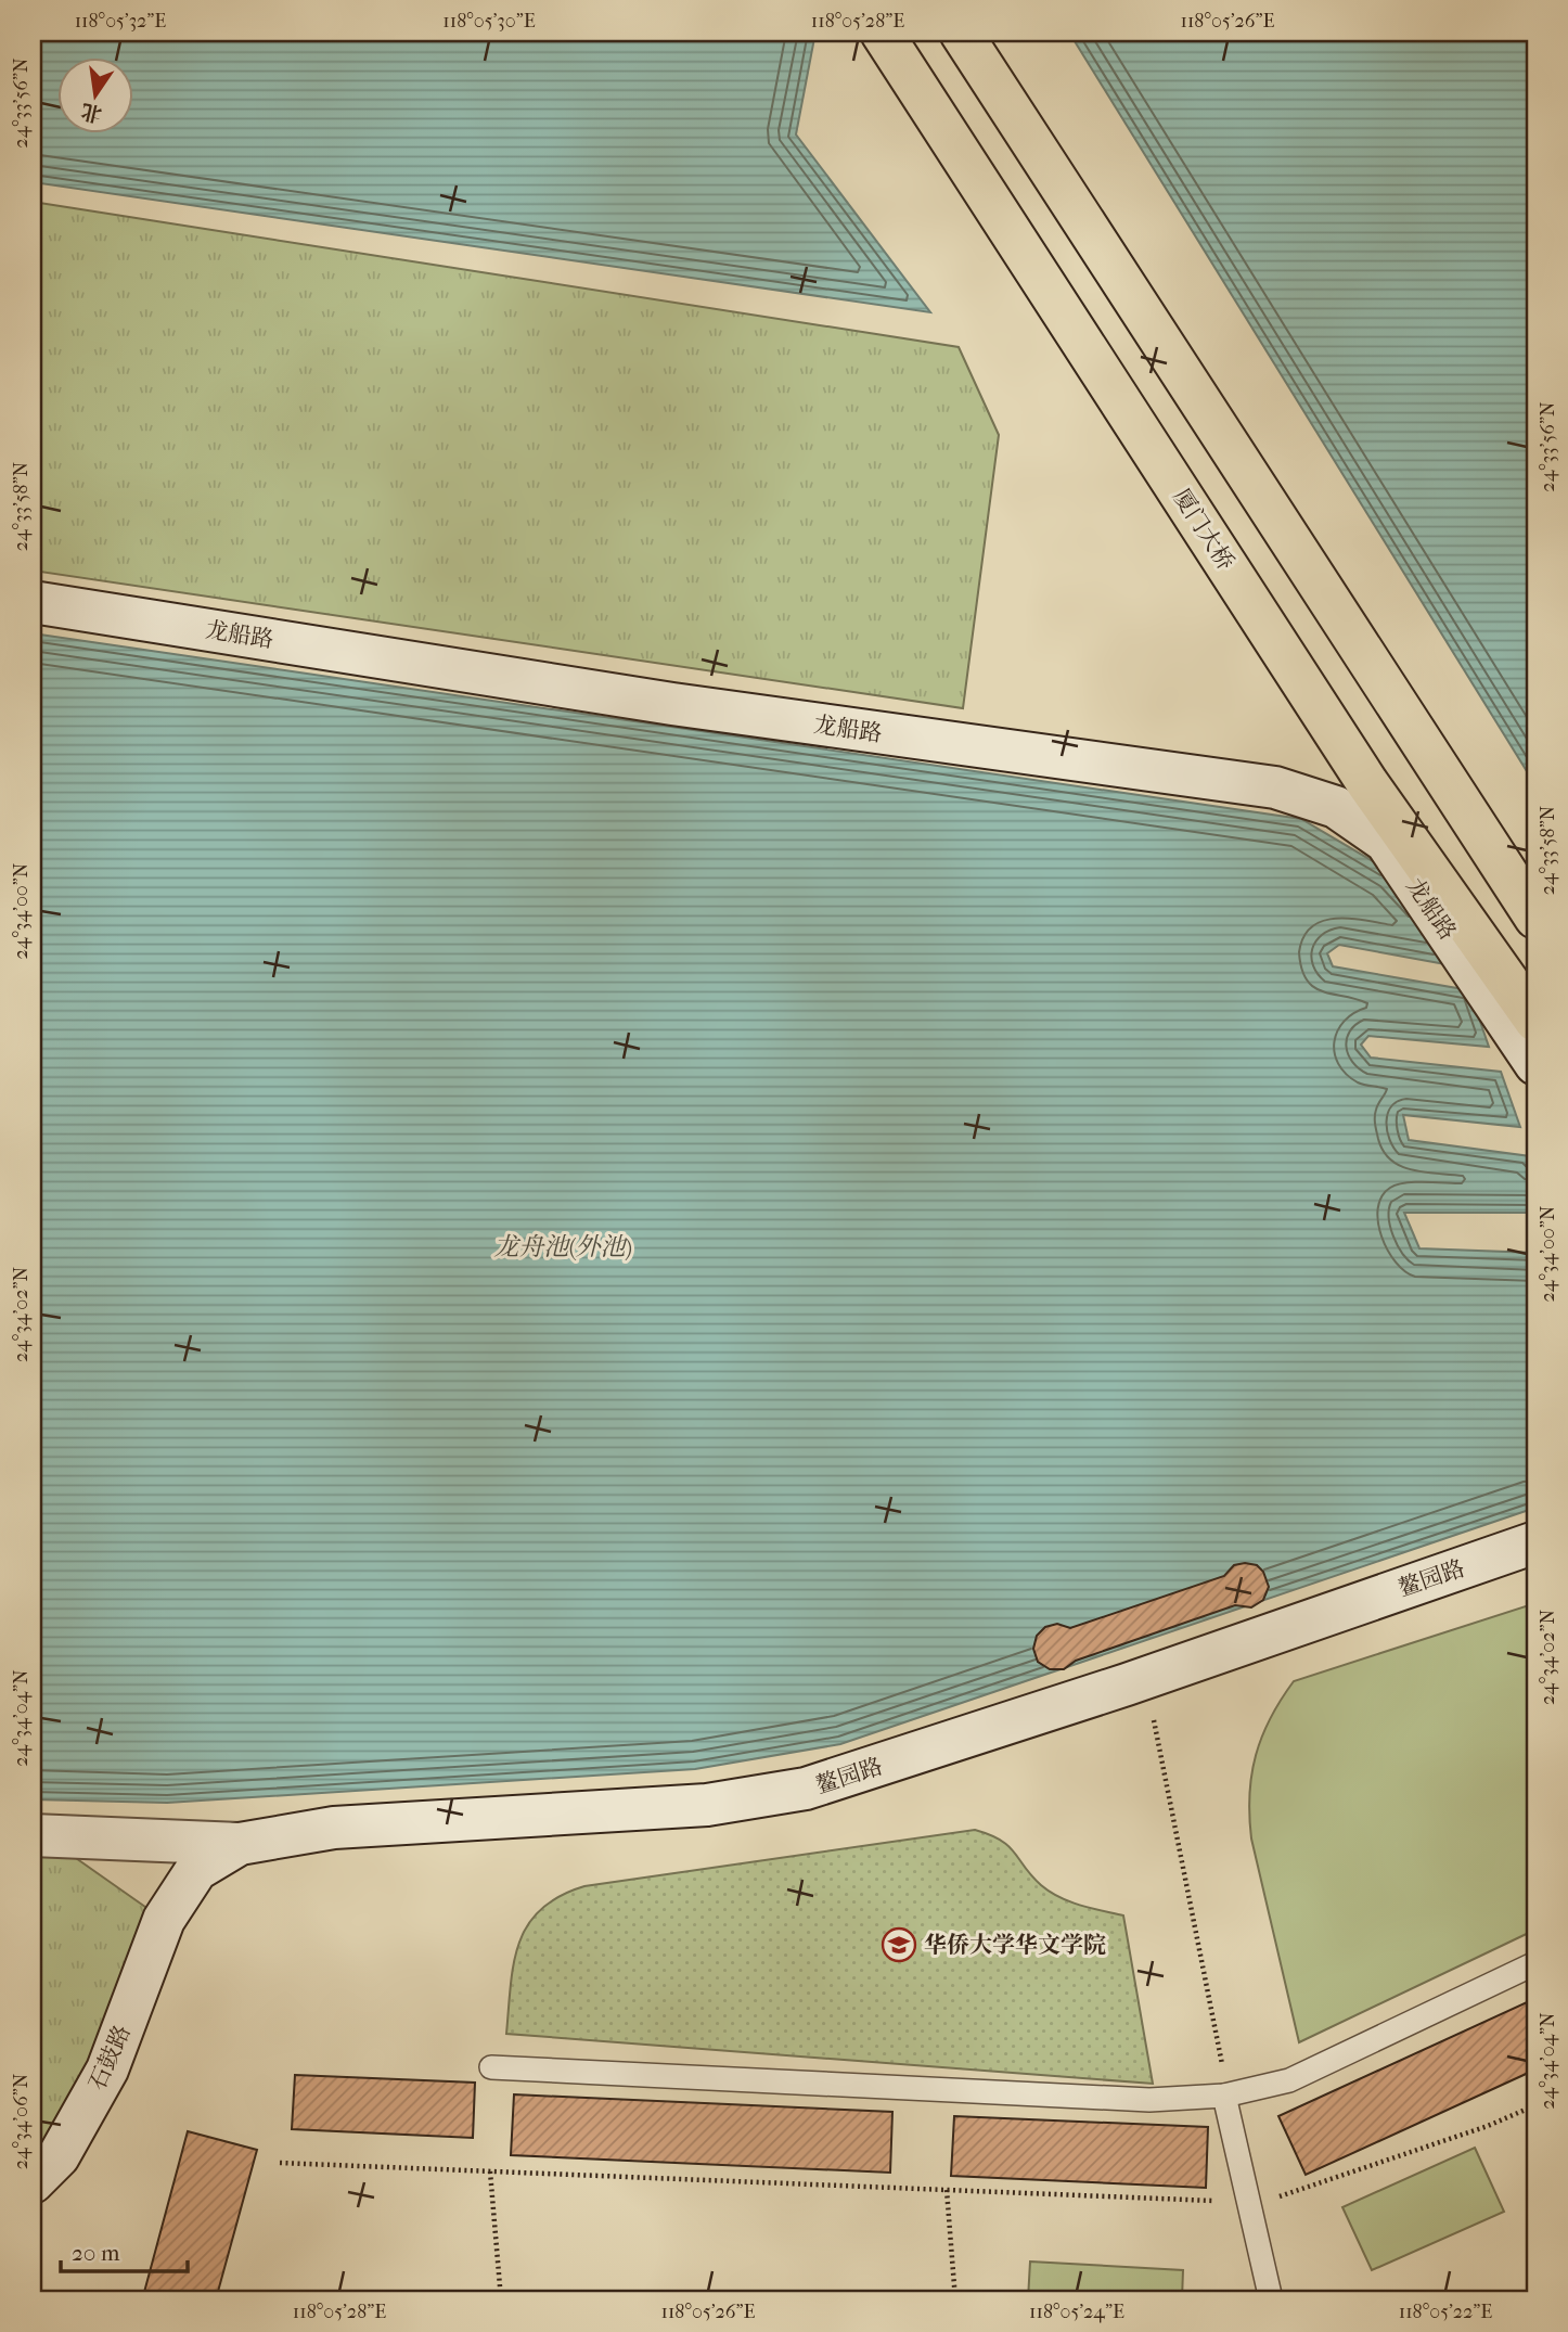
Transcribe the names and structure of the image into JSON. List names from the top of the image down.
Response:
{
  "streets": {
    "main road": ["厦门大桥"],
    "street": ["龙船路", "鳌园路", "石鼓路"]
  },
  "crossings": [
    ["厦门大桥", "龙船路"],
    ["鳌园路", "石鼓路"]
  ],
  "water": ["龙舟池(外池)"],
  "places": {
    "school or university": ["华侨大学华文学院"]
  },
  "scale_bar": "20 m",
  "north": "bottom",
  "coordinates": [
    "118°05'32\"E",
    "118°05'30\"E",
    "118°05'28\"E",
    "118°05'26\"E",
    "24°33'56\"N",
    "24°33'58\"N",
    "24°34'00\"N",
    "24°34'02\"N",
    "24°34'04\"N",
    "24°34'06\"N",
    "118°05'24\"E",
    "118°05'22\"E"
  ]
}
